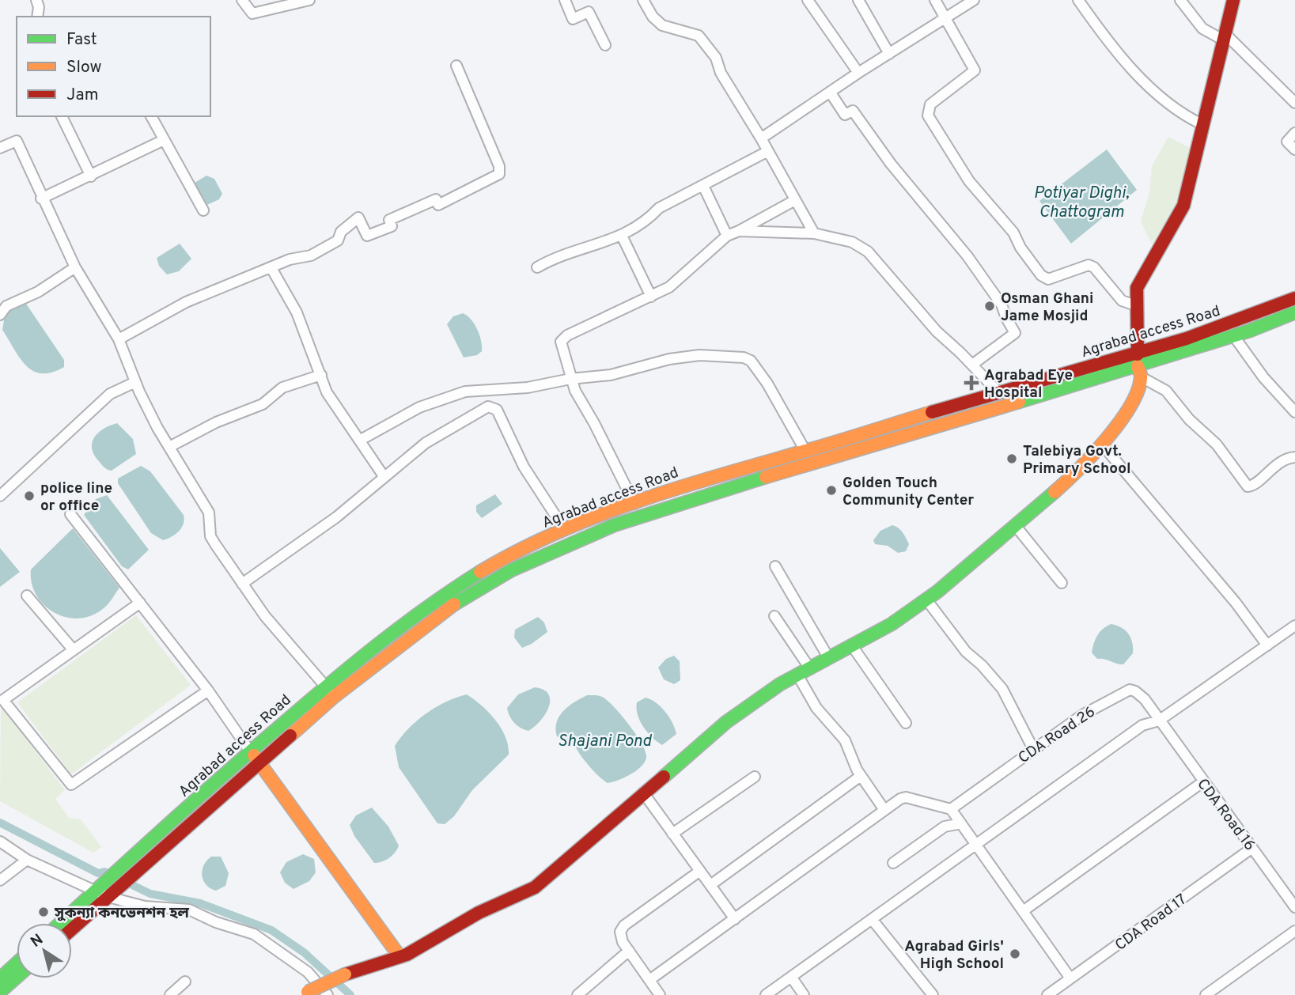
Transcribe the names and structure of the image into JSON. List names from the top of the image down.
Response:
{
  "streets": {
    "main road": ["Agrabad access Road"],
    "street": ["CDA Road 26", "CDA Road 16", "CDA Road 17"]
  },
  "crossings": [
    ["CDA Road 26", "CDA Road 16"],
    ["CDA Road 16", "CDA Road 17"]
  ],
  "water": ["Potiyar Dighi, Chattogram", "Shajani Pond"],
  "places": {
    "other": [
      "Osman Ghani Jame Mosjid",
      "Talebiya Govt. Primary School",
      "Golden Touch Community Center",
      "police line or office",
      "সুকন্যা কনভেনশন হল",
      "Agrabad Girls' High School"
    ],
    "health": ["Agrabad Eye Hospital"]
  },
  "legend": ["Fast", "Slow", "Jam"],
  "north": "top left"
}
